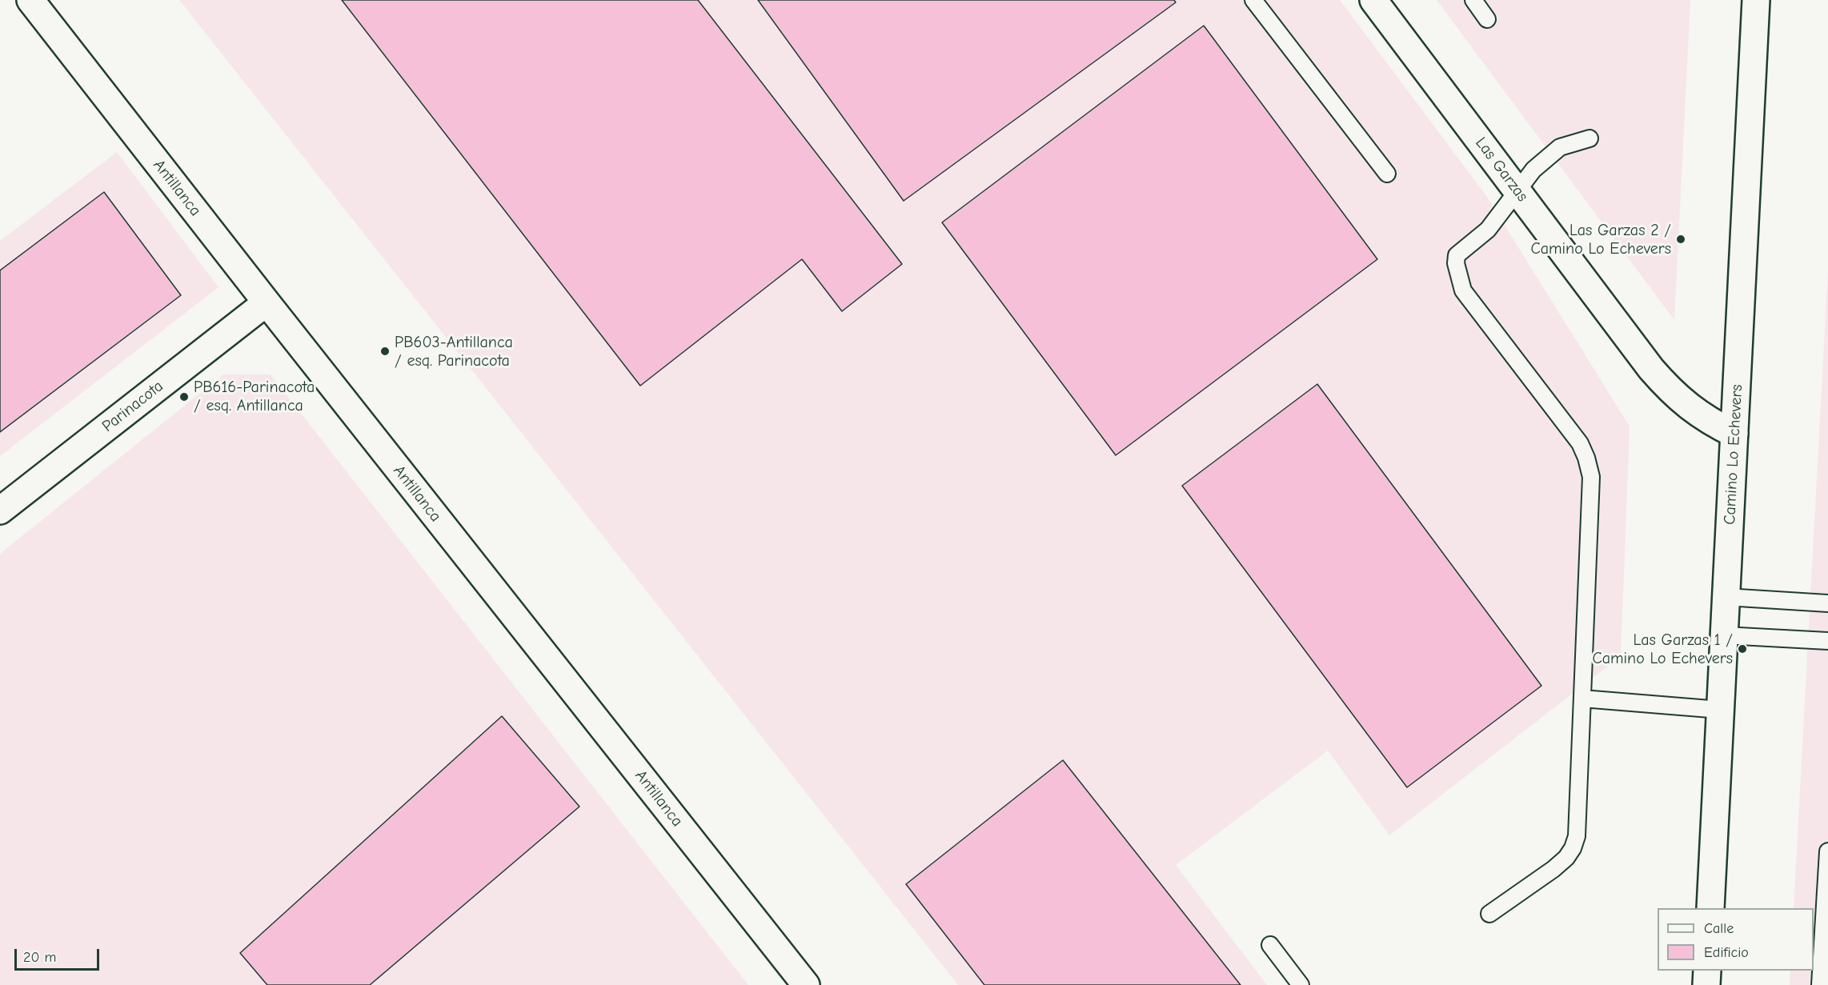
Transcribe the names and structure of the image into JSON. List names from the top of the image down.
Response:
{
  "streets": {
    "street": [
      "Las Garzas",
      "Antillanca",
      "Parinacota",
      "Camino Lo Echevers"
    ]
  },
  "crossings": [
    ["Las Garzas", "Camino Lo Echevers"],
    ["Antillanca", "Parinacota"]
  ],
  "places": [
    "Las Garzas 2 / Camino Lo Echevers",
    "PB603-Antillanca / esq. Parinacota",
    "PB616-Parinacota / esq. Antillanca",
    "Las Garzas 1 / Camino Lo Echevers"
  ],
  "legend": ["Calle", "Edificio"],
  "scale_bar": "20 m"
}
